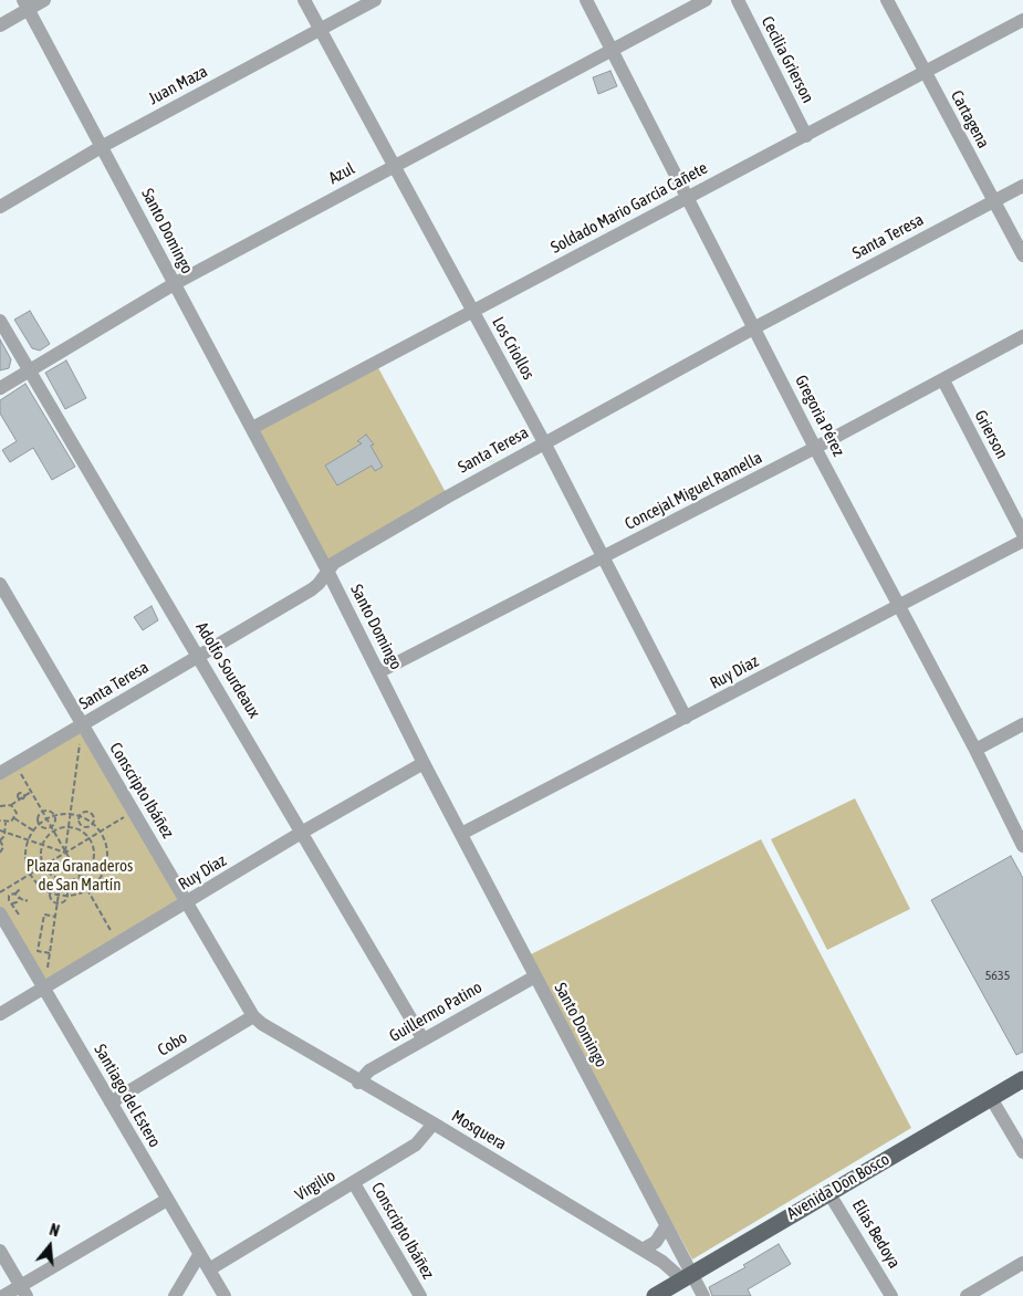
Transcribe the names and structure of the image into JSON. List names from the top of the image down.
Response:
{
  "streets": {
    "main road": ["Avenida Don Bosco"],
    "street": [
      "Cecilia Grierson",
      "Juan Maza",
      "Cartagena",
      "Azul",
      "Soldado Mario García Cañete",
      "Santo Domingo",
      "Santa Teresa",
      "Los Criollos",
      "Gregoria Pérez",
      "Grierson",
      "Concejal Miguel Ramella",
      "Adolfo Sourdeaux",
      "Ruy Díaz",
      "Conscripto Ibáñez",
      "Guillermo Patino",
      "Cobo",
      "Santiago del Estero",
      "Mosquera",
      "Virgilio",
      "Elías Bedoya"
    ]
  },
  "crossings": [
    ["Cecilia Grierson", "Soldado Mario García Cañete"],
    ["Juan Maza", "Santo Domingo"],
    ["Juan Maza", "Los Criollos"],
    ["Cartagena", "Soldado Mario García Cañete"],
    ["Cartagena", "Santa Teresa"],
    ["Azul", "Santo Domingo"],
    ["Azul", "Los Criollos"],
    ["Azul", "Gregoria Pérez"],
    ["Azul", "Adolfo Sourdeaux"],
    ["Soldado Mario García Cañete", "Santo Domingo"],
    ["Soldado Mario García Cañete", "Los Criollos"],
    ["Soldado Mario García Cañete", "Gregoria Pérez"],
    ["Santo Domingo", "Santa Teresa"],
    ["Santo Domingo", "Concejal Miguel Ramella"],
    ["Santo Domingo", "Ruy Díaz"],
    ["Santo Domingo", "Guillermo Patino"],
    ["Santo Domingo", "Mosquera"],
    ["Santo Domingo", "Avenida Don Bosco"],
    ["Santa Teresa", "Los Criollos"],
    ["Santa Teresa", "Gregoria Pérez"],
    ["Santa Teresa", "Adolfo Sourdeaux"],
    ["Santa Teresa", "Conscripto Ibáñez"],
    ["Los Criollos", "Concejal Miguel Ramella"],
    ["Los Criollos", "Ruy Díaz"],
    ["Gregoria Pérez", "Concejal Miguel Ramella"],
    ["Gregoria Pérez", "Ruy Díaz"],
    ["Grierson", "Concejal Miguel Ramella"],
    ["Adolfo Sourdeaux", "Ruy Díaz"],
    ["Adolfo Sourdeaux", "Guillermo Patino"],
    ["Ruy Díaz", "Conscripto Ibáñez"],
    ["Ruy Díaz", "Santiago del Estero"],
    ["Conscripto Ibáñez", "Cobo"],
    ["Conscripto Ibáñez", "Mosquera"],
    ["Conscripto Ibáñez", "Virgilio"],
    ["Guillermo Patino", "Mosquera"],
    ["Cobo", "Santiago del Estero"],
    ["Cobo", "Mosquera"],
    ["Santiago del Estero", "Virgilio"],
    ["Mosquera", "Virgilio"],
    ["Mosquera", "Avenida Don Bosco"],
    ["Avenida Don Bosco", "Elías Bedoya"]
  ],
  "parks": ["Plaza Granaderos de San Martín"],
  "house_numbers": ["5635"],
  "north": "top"
}
